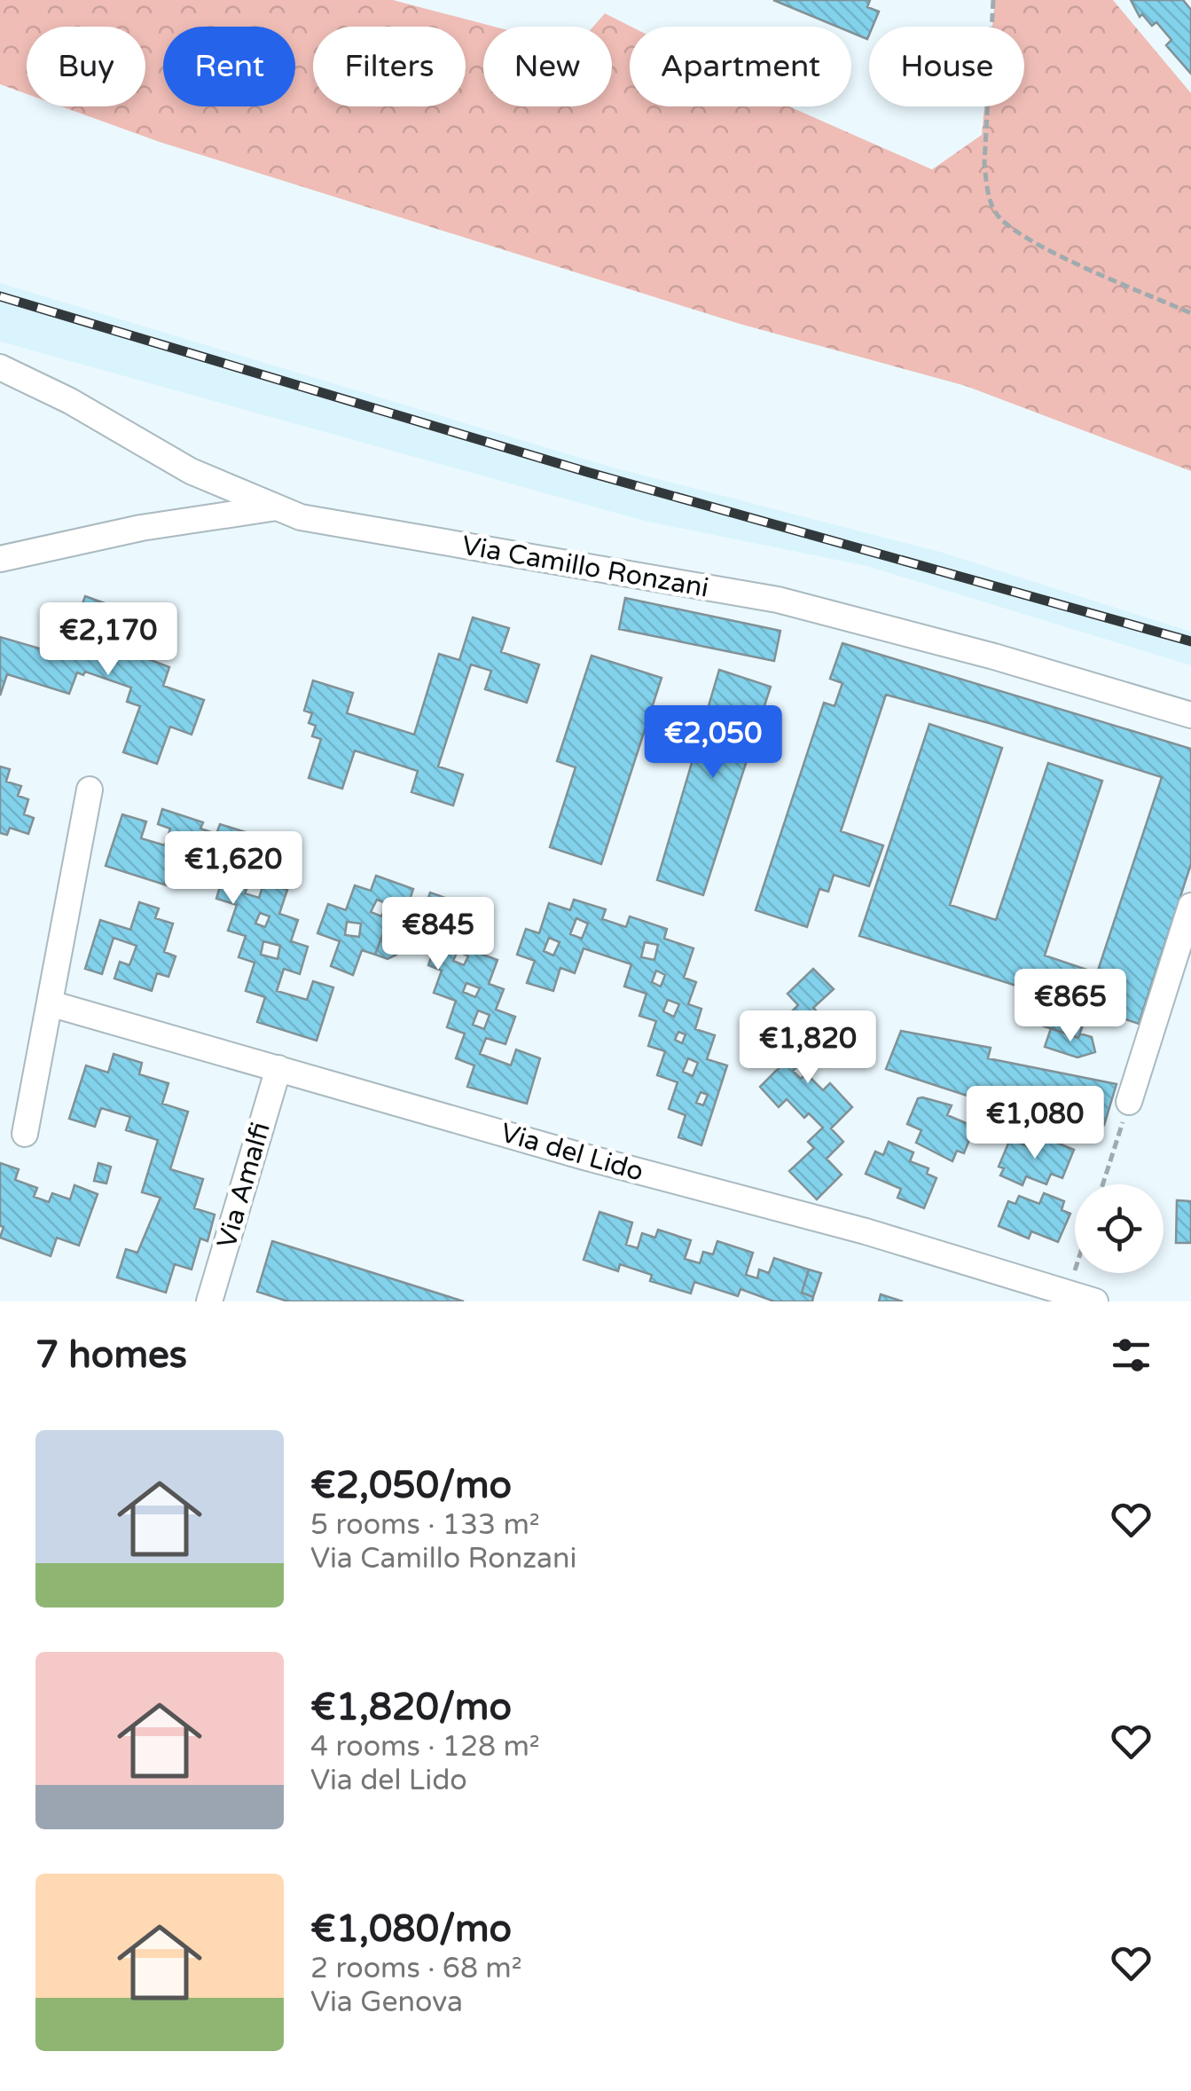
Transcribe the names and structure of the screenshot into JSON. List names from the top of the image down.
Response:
{
  "streets": {
    "street": ["Via Camillo Ronzani", "Via del Lido", "Via Amalfi"]
  },
  "crossings": [
    ["Via del Lido", "Via Amalfi"]
  ],
  "page": {
    "chip": [
      "Buy",
      "Rent",
      "Filters",
      "New",
      "Apartment",
      "House"
    ],
    "price": [
      "€2,170",
      "€2,050",
      "€1,620",
      "€845",
      "€865",
      "€1,820",
      "€1,080"
    ],
    "heading": "7 homes",
    "list": [
      {
        "name": "€2,050/mo",
        "note": "5 rooms · 133 m² · Via Camillo Ronzani"
      },
      {
        "name": "€1,820/mo",
        "note": "4 rooms · 128 m² · Via del Lido"
      },
      {
        "name": "€1,080/mo",
        "note": "2 rooms · 68 m² · Via Genova"
      }
    ]
  }
}
